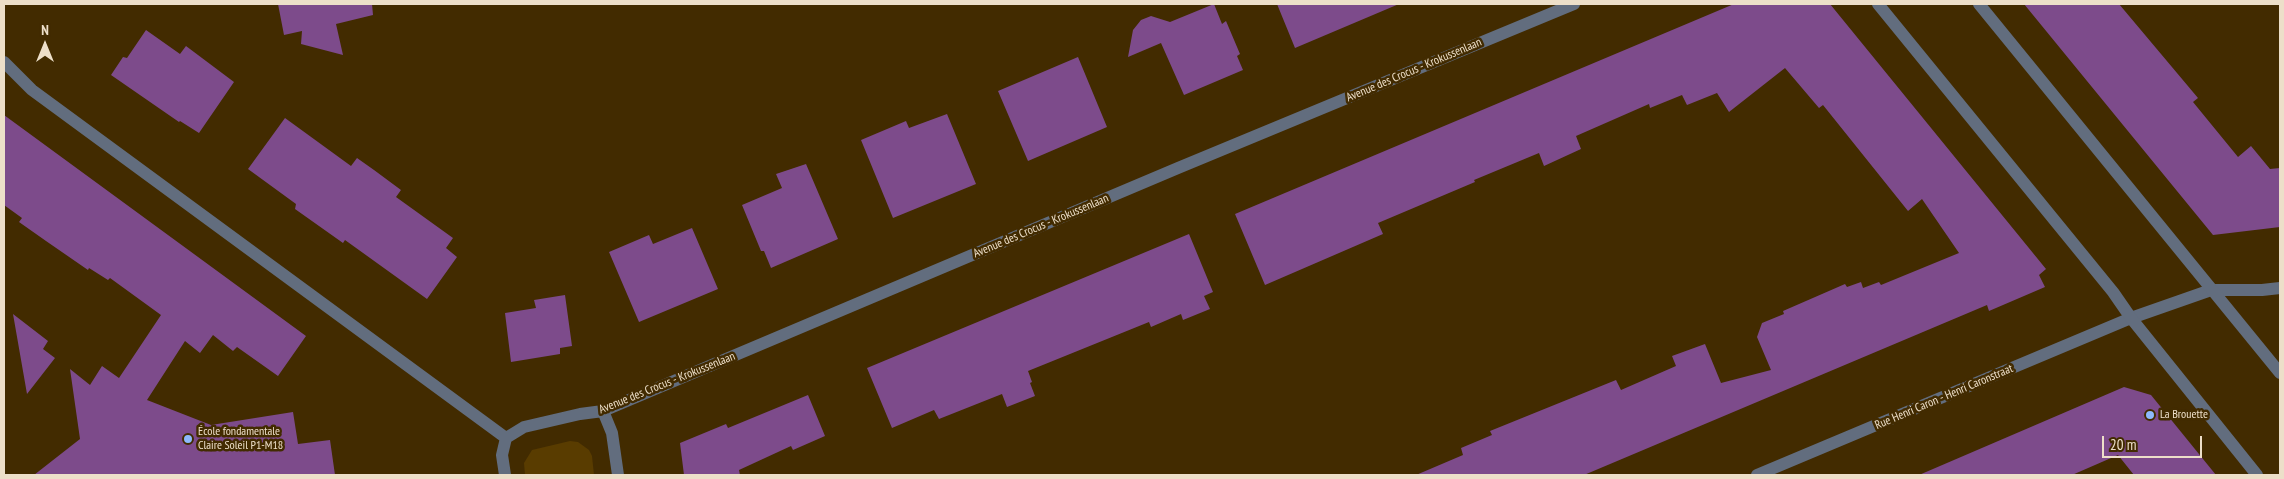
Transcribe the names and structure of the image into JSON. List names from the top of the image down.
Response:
{
  "streets": {
    "street": ["Avenue des Crocus - Krokussenlaan", "Rue Henri Caron - Henri Caronstraat"]
  },
  "places": ["La Brouette", "École fondamentale Claire Soleil P1-M18"],
  "scale_bar": "20 m",
  "north": "top"
}
